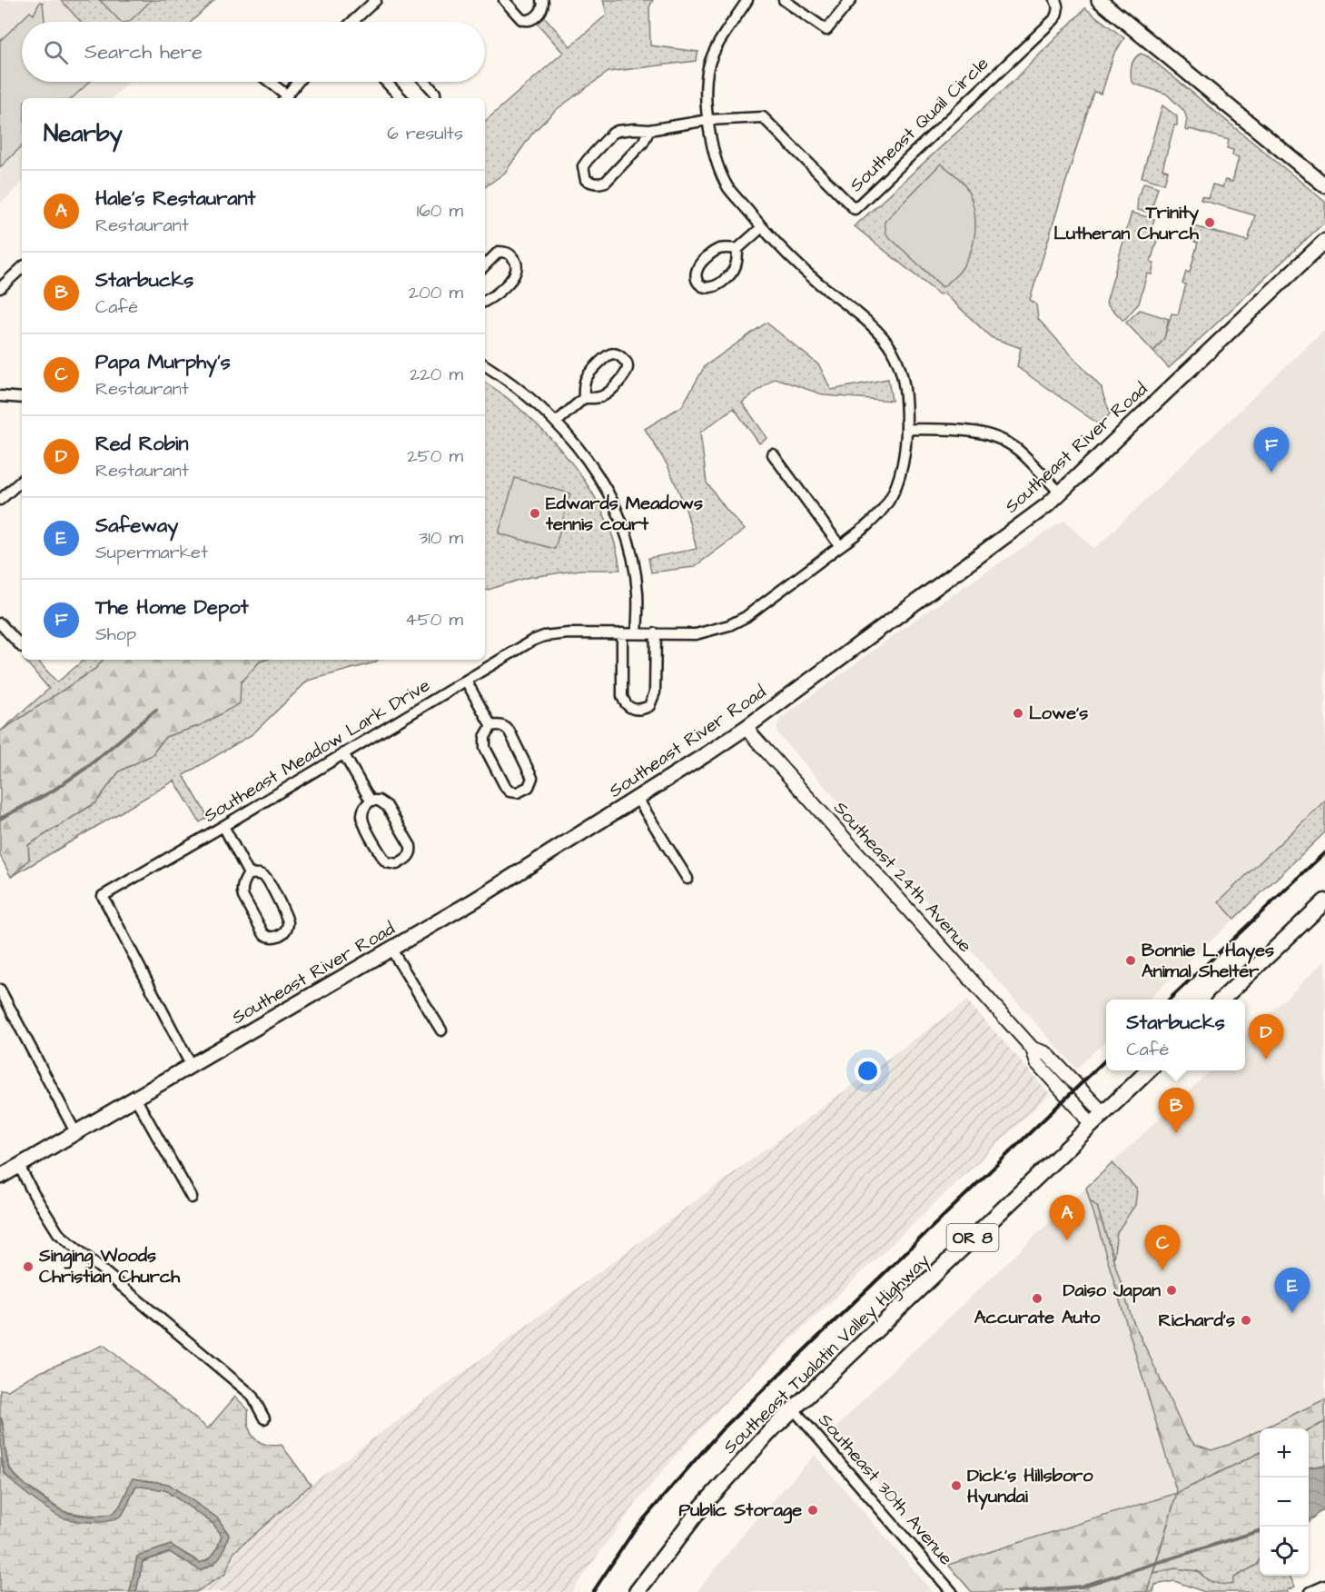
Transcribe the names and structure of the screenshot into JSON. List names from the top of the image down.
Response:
{
  "streets": {
    "main road": ["Southeast River Road", "OR 8", "Southeast Tualatin Valley Highway"],
    "street": [
      "Southeast Quail Circle",
      "Southeast Meadow Lark Drive",
      "Southeast 24th Avenue",
      "Southeast 30th Avenue"
    ]
  },
  "crossings": [
    ["Southeast Quail Circle", "Southeast Meadow Lark Drive"],
    ["Southeast River Road", "Southeast Meadow Lark Drive"],
    ["Southeast River Road", "Southeast 24th Avenue"],
    ["Southeast 24th Avenue", "Southeast Tualatin Valley Highway"],
    ["Southeast Tualatin Valley Highway", "Southeast 30th Avenue"]
  ],
  "places": [
    "Trinity Lutheran Church",
    "Edwards Meadows tennis court",
    "Lowe's",
    "Bonnie L. Hayes Animal Shelter",
    "Singing Woods Christian Church",
    "Daiso Japan",
    "Accurate Auto",
    "Richard's",
    "Dick's Hillsboro Hyundai",
    "Public Storage"
  ],
  "page": {
    "search": "Search here",
    "heading": ["Nearby", "6 results"],
    "list": [
      {
        "mark": "A",
        "name": "Hale's Restaurant",
        "note": "Restaurant",
        "value": "160 m"
      },
      {
        "mark": "B",
        "name": "Starbucks",
        "note": "Café",
        "value": "200 m"
      },
      {
        "mark": "C",
        "name": "Papa Murphy's",
        "note": "Restaurant",
        "value": "220 m"
      },
      {
        "mark": "D",
        "name": "Red Robin",
        "note": "Restaurant",
        "value": "250 m"
      },
      {
        "mark": "E",
        "name": "Safeway",
        "note": "Supermarket",
        "value": "310 m"
      },
      {
        "mark": "F",
        "name": "The Home Depot",
        "note": "Shop",
        "value": "450 m"
      }
    ],
    "pins": [
      "F",
      "D",
      "B",
      "A",
      "C",
      "E"
    ],
    "popup": ["Starbucks", "Café"],
    "map_buttons": ["+", "−"]
  }
}
